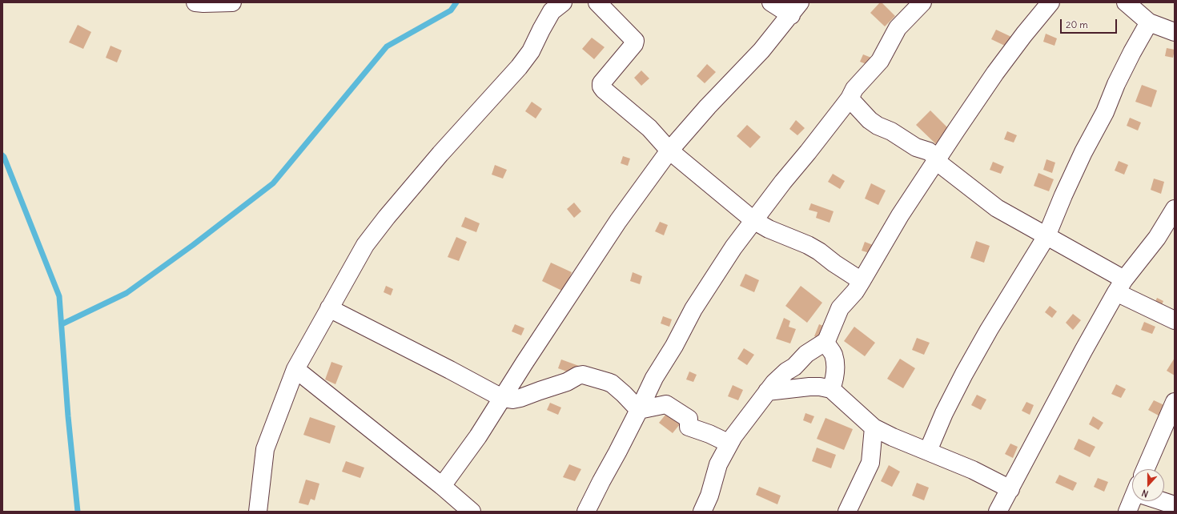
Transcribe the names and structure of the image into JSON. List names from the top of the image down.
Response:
{
  "scale_bar": "20 m",
  "north": "bottom"
}
